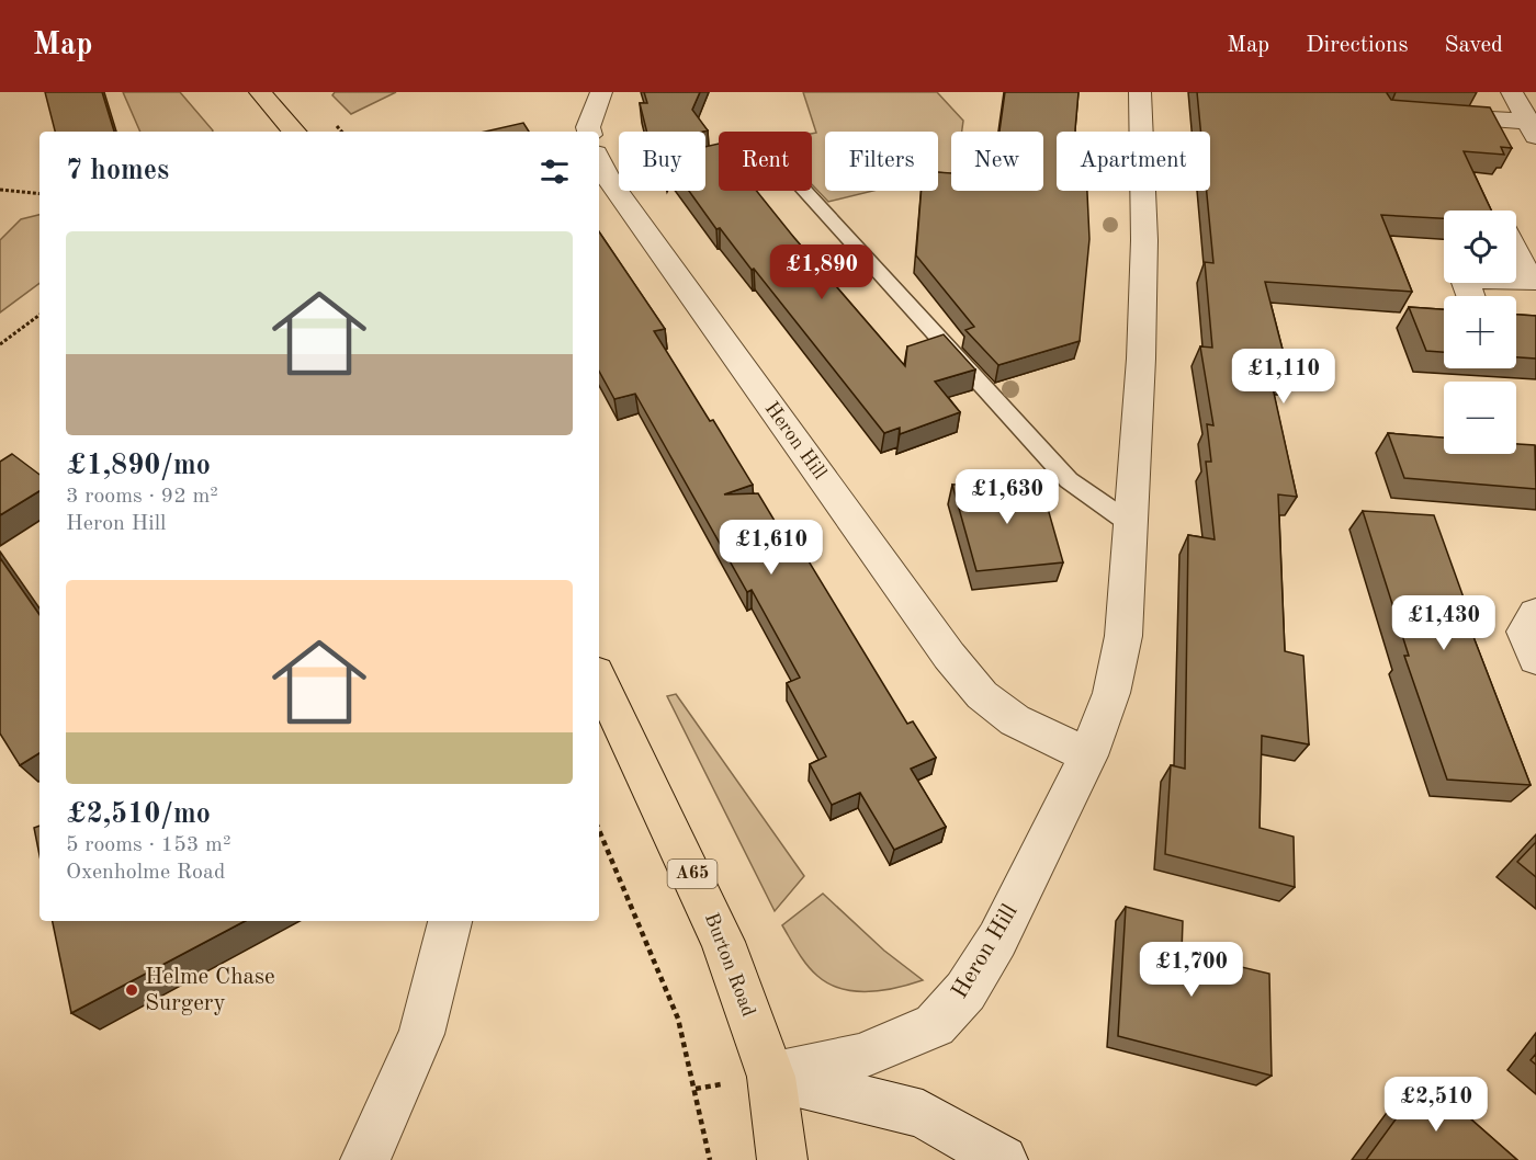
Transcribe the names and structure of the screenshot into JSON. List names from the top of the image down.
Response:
{
  "streets": {
    "main road": ["A65", "Burton Road"],
    "street": ["Heron Hill"]
  },
  "crossings": [
    ["Heron Hill", "Burton Road"]
  ],
  "places": ["Helme Chase Surgery"],
  "page": {
    "header": "Map",
    "nav": ["Map", "Directions", "Saved"],
    "chip": [
      "Buy",
      "Rent",
      "Filters",
      "New",
      "Apartment"
    ],
    "heading": "7 homes",
    "map_buttons": ["+", "−"],
    "list": [
      {
        "name": "£1,890/mo",
        "note": "3 rooms · 92 m² · Heron Hill"
      },
      {
        "name": "£2,510/mo",
        "note": "5 rooms · 153 m² · Oxenholme Road"
      }
    ],
    "price": [
      "£1,890",
      "£1,110",
      "£1,630",
      "£1,610",
      "£1,430",
      "£1,700",
      "£2,510"
    ]
  }
}
